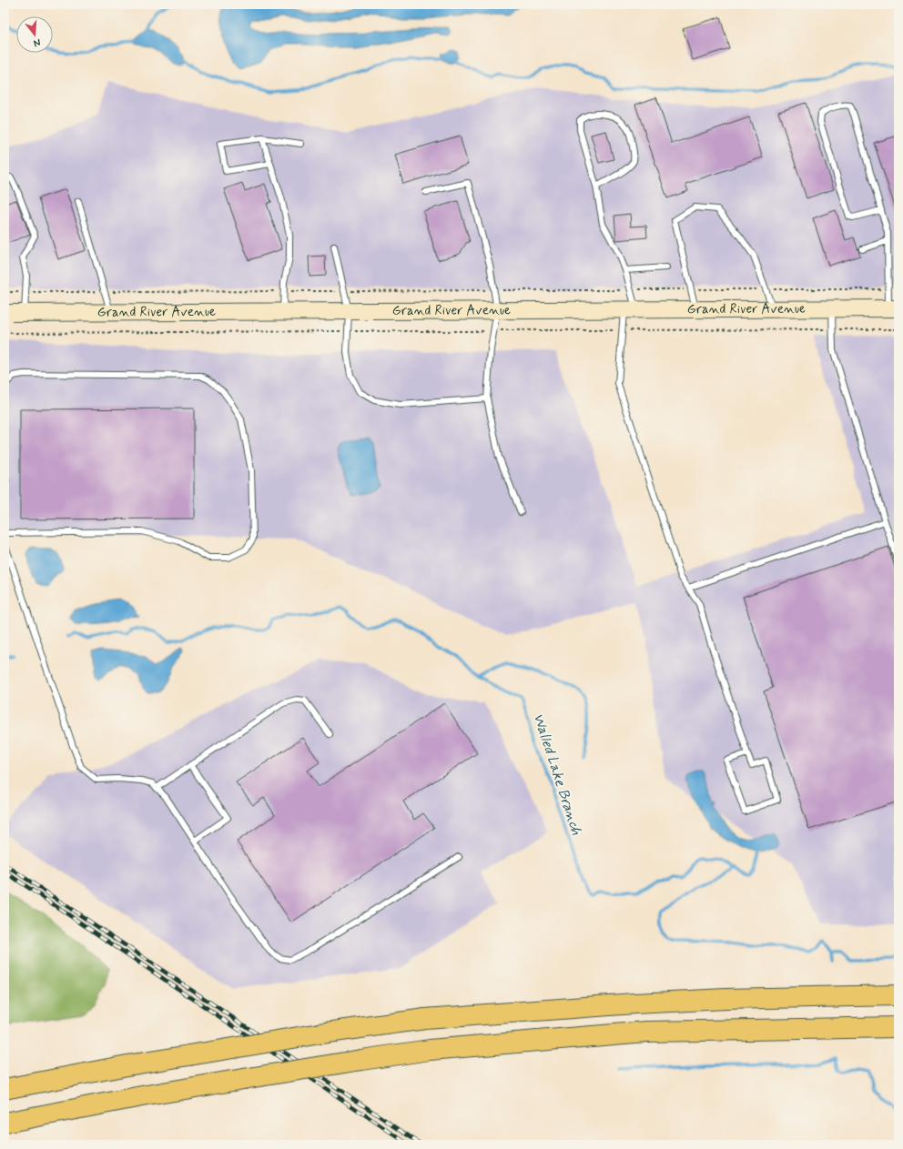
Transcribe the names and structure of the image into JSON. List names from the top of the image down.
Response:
{
  "streets": {
    "main road": ["Grand River Avenue"]
  },
  "water": ["Walled Lake Branch"],
  "north": "bottom"
}
